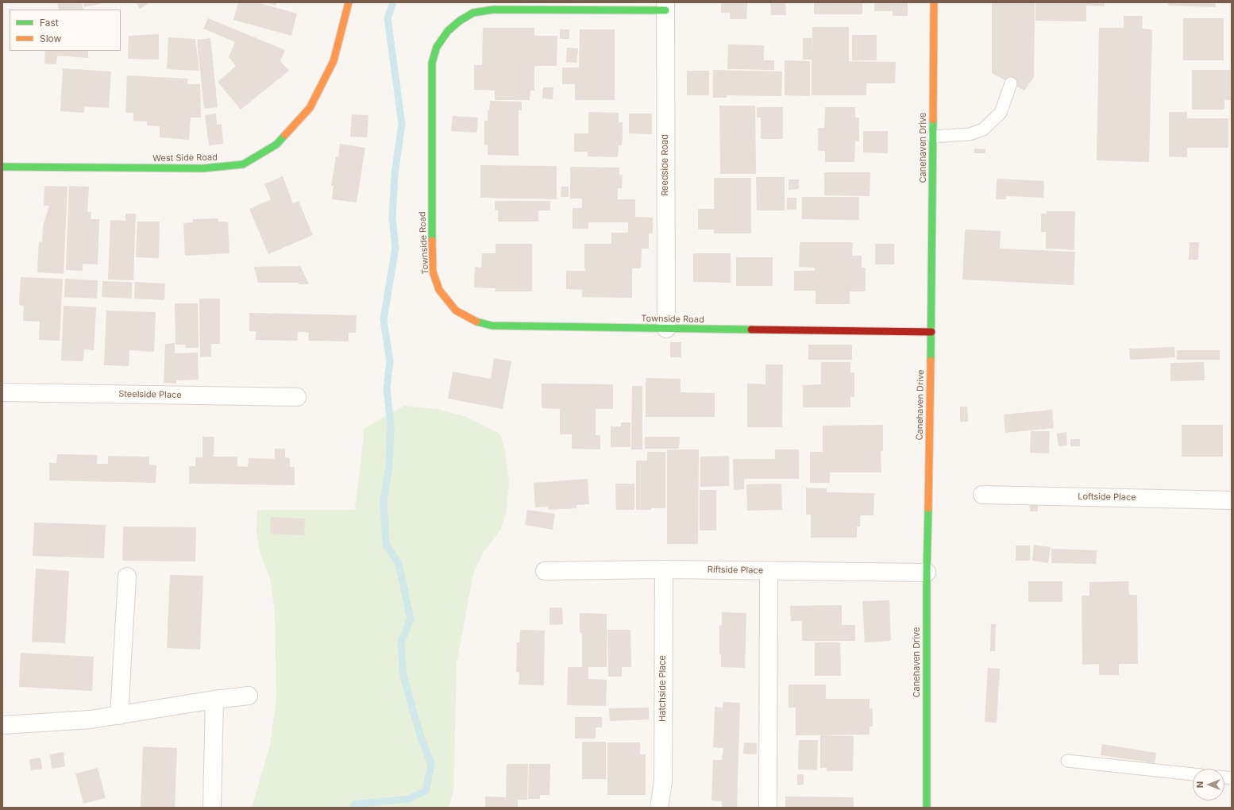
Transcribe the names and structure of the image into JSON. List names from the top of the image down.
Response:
{
  "streets": {
    "street": [
      "Canehaven Drive",
      "West Side Road",
      "Reedside Road",
      "Townside Road",
      "Steelside Place",
      "Loftside Place",
      "Riftside Place",
      "Hatchside Place"
    ]
  },
  "crossings": [
    ["Canehaven Drive", "Townside Road"],
    ["Canehaven Drive", "Riftside Place"],
    ["Reedside Road", "Townside Road"],
    ["Riftside Place", "Hatchside Place"]
  ],
  "legend": ["Fast", "Slow"],
  "north": "left"
}
